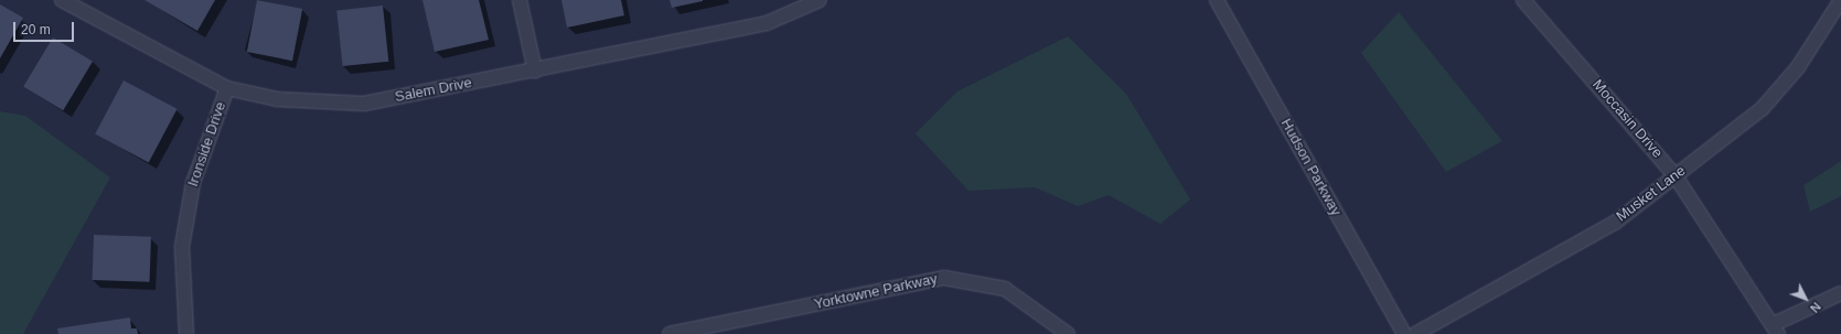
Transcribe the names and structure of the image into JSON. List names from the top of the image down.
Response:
{
  "streets": {
    "street": [
      "Salem Drive",
      "Moccasin Drive",
      "Ironside Drive",
      "Hudson Parkway",
      "Musket Lane",
      "Yorktowne Parkway"
    ]
  },
  "crossings": [
    ["Salem Drive", "Ironside Drive"],
    ["Moccasin Drive", "Musket Lane"]
  ],
  "scale_bar": "20 m",
  "north": "bottom right"
}
